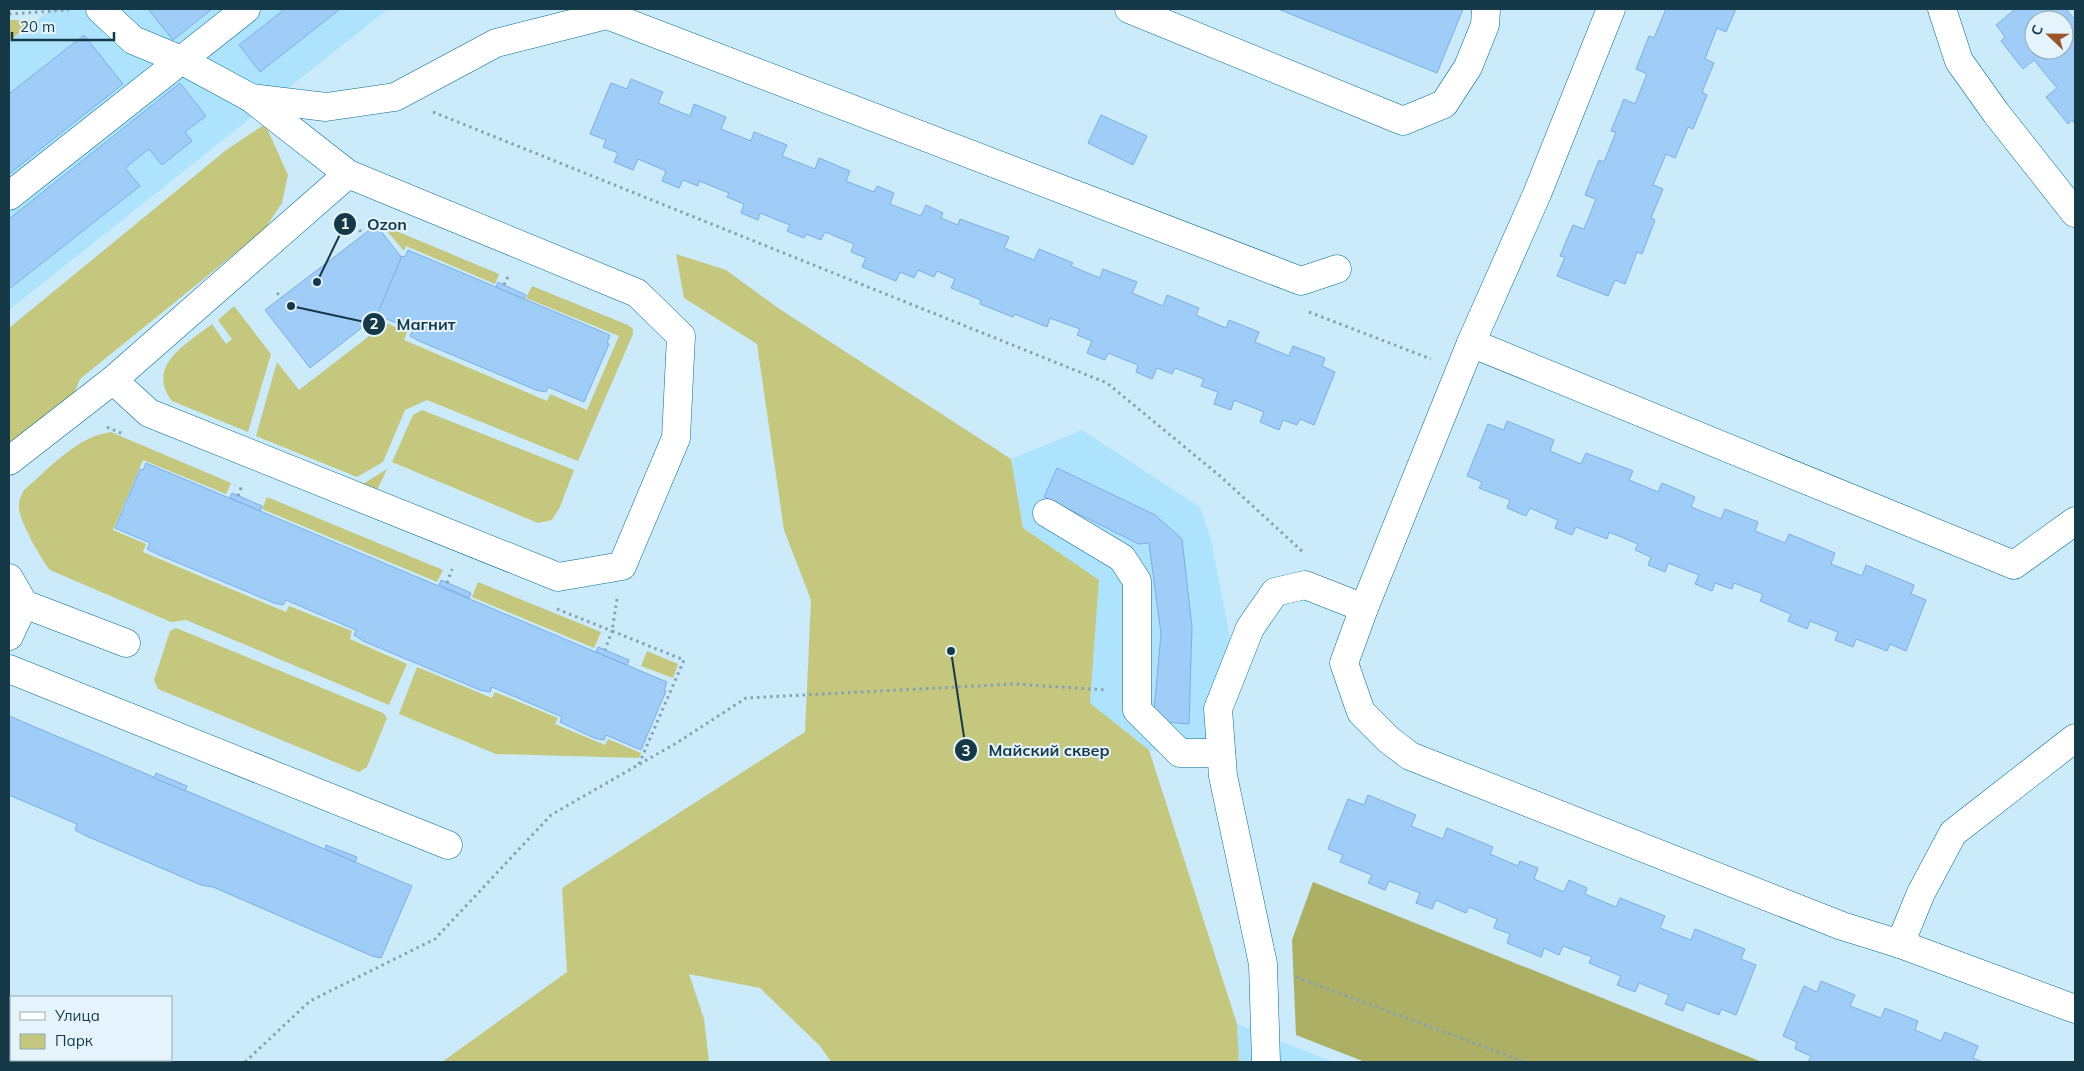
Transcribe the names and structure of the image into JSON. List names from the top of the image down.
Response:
{
  "places": ["Ozon", "Магнит", "Майский сквер"],
  "legend": ["Улица", "Парк"],
  "scale_bar": "20 m",
  "north": "left"
}
